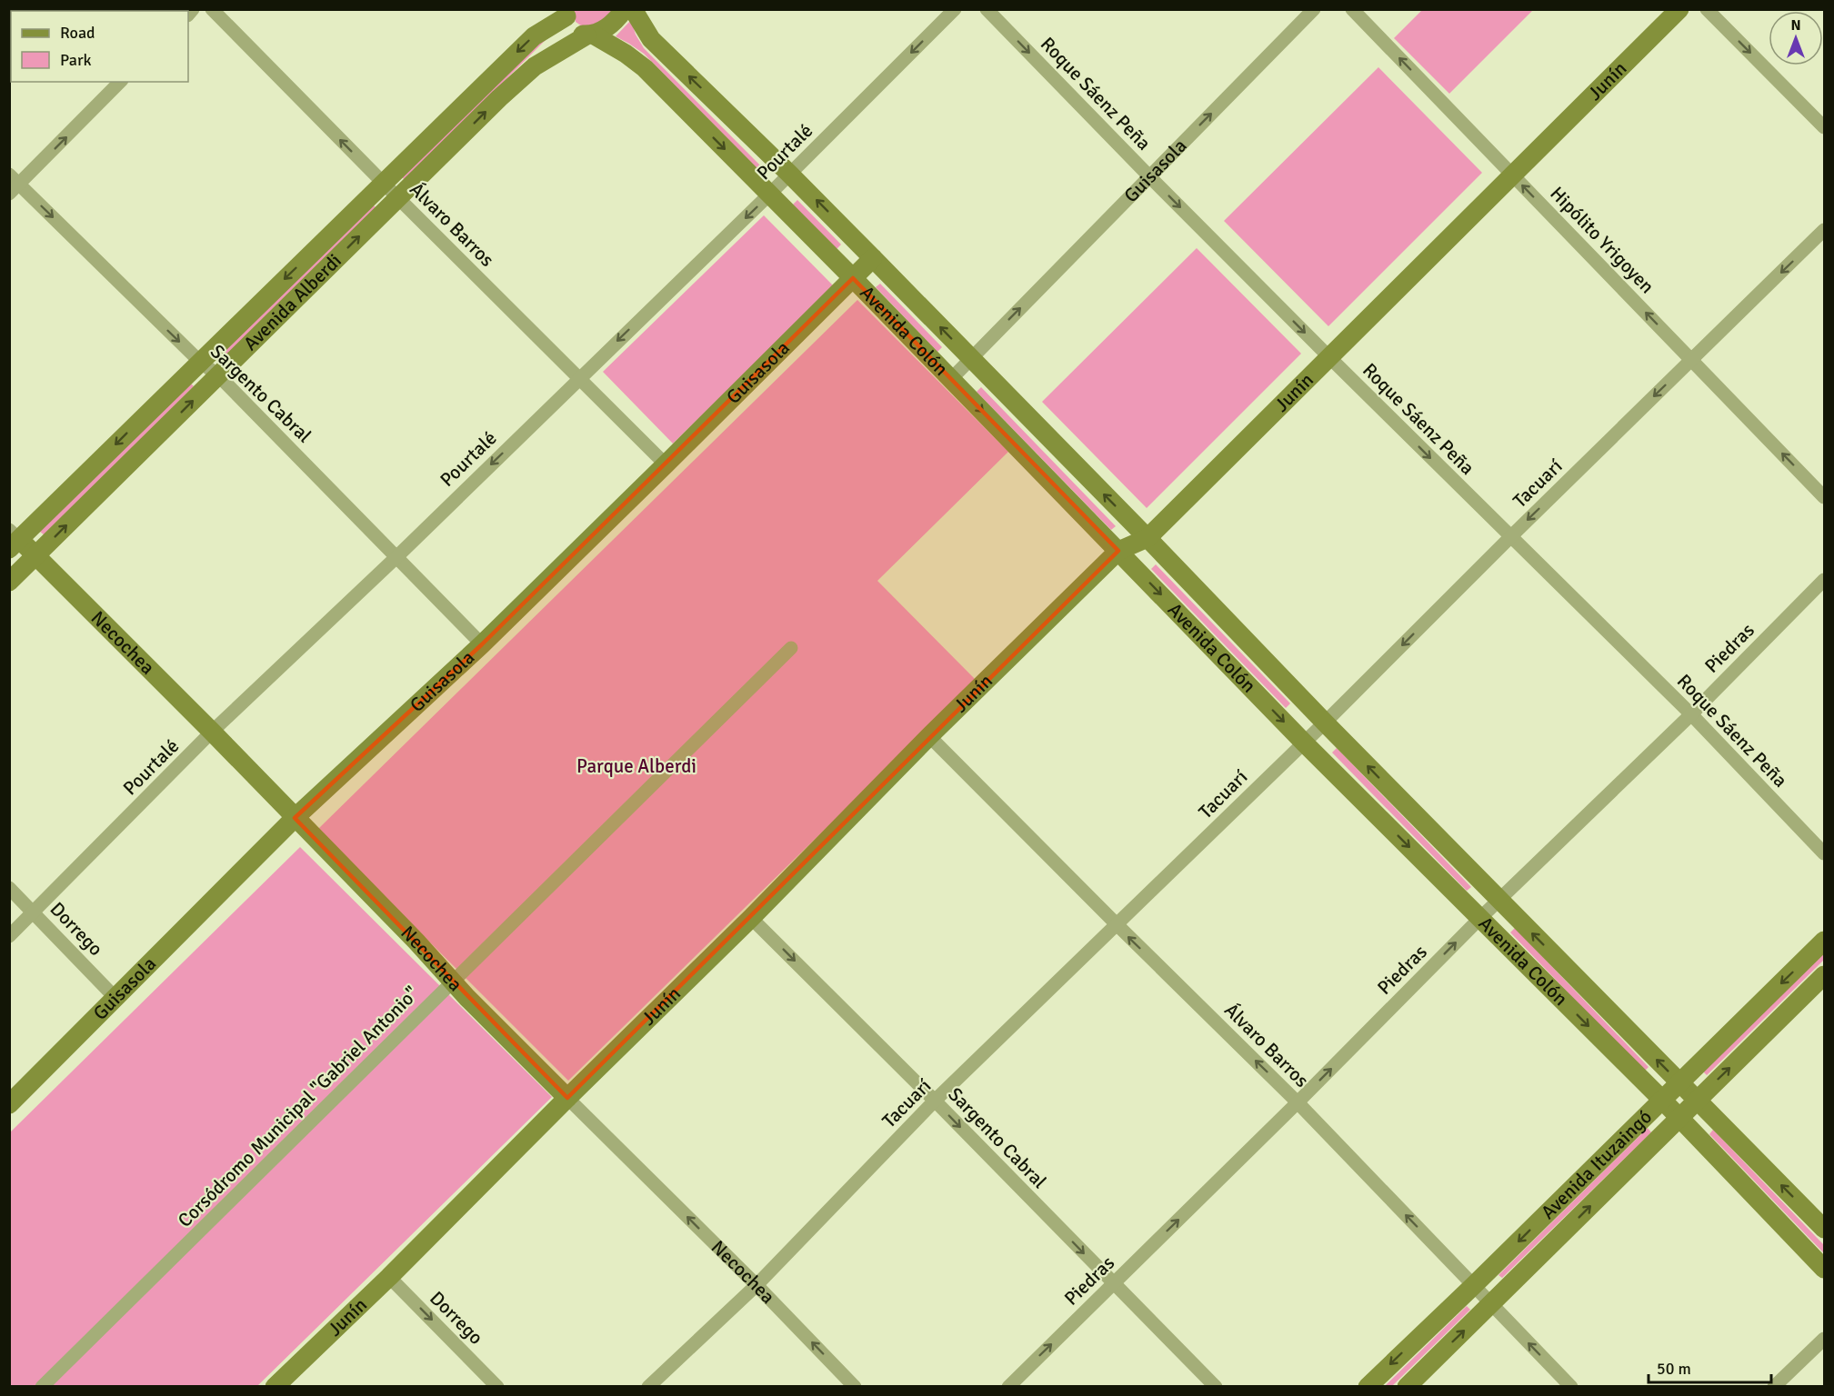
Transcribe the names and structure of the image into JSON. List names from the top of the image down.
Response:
{
  "streets": {
    "main road": [
      "Junín",
      "Guisasola",
      "Avenida Alberdi",
      "Avenida Colón",
      "Necochea",
      "Avenida Ituzaingó"
    ],
    "street": [
      "Roque Sáenz Peña",
      "Pourtalé",
      "Álvaro Barros",
      "Hipólito Yrigoyen",
      "Sargento Cabral",
      "Tacuarí",
      "Piedras",
      "Dorrego",
      "Corsódromo Municipal \"Gabriel Antonio\""
    ]
  },
  "crossings": [
    ["Junín", "Roque Sáenz Peña"],
    ["Junín", "Álvaro Barros"],
    ["Junín", "Hipólito Yrigoyen"],
    ["Junín", "Avenida Colón"],
    ["Junín", "Sargento Cabral"],
    ["Junín", "Necochea"],
    ["Junín", "Dorrego"],
    ["Roque Sáenz Peña", "Guisasola"],
    ["Roque Sáenz Peña", "Tacuarí"],
    ["Roque Sáenz Peña", "Piedras"],
    ["Pourtalé", "Álvaro Barros"],
    ["Pourtalé", "Avenida Colón"],
    ["Pourtalé", "Sargento Cabral"],
    ["Pourtalé", "Necochea"],
    ["Pourtalé", "Dorrego"],
    ["Guisasola", "Álvaro Barros"],
    ["Guisasola", "Avenida Colón"],
    ["Guisasola", "Sargento Cabral"],
    ["Guisasola", "Necochea"],
    ["Guisasola", "Dorrego"],
    ["Álvaro Barros", "Avenida Alberdi"],
    ["Álvaro Barros", "Tacuarí"],
    ["Álvaro Barros", "Piedras"],
    ["Álvaro Barros", "Avenida Ituzaingó"],
    ["Hipólito Yrigoyen", "Tacuarí"],
    ["Avenida Alberdi", "Avenida Colón"],
    ["Avenida Alberdi", "Sargento Cabral"],
    ["Avenida Alberdi", "Necochea"],
    ["Avenida Colón", "Tacuarí"],
    ["Avenida Colón", "Piedras"],
    ["Avenida Colón", "Avenida Ituzaingó"],
    ["Sargento Cabral", "Tacuarí"],
    ["Sargento Cabral", "Piedras"],
    ["Tacuarí", "Necochea"],
    ["Necochea", "Corsódromo Municipal \"Gabriel Antonio\""]
  ],
  "one_way": [
    "Roque Sáenz Peña",
    "Pourtalé",
    "Álvaro Barros",
    "Hipólito Yrigoyen",
    "Sargento Cabral",
    "Tacuarí",
    "Piedras",
    "Dorrego"
  ],
  "parks": ["Parque Alberdi"],
  "legend": ["Road", "Park"],
  "scale_bar": "50 m",
  "north": "top"
}
